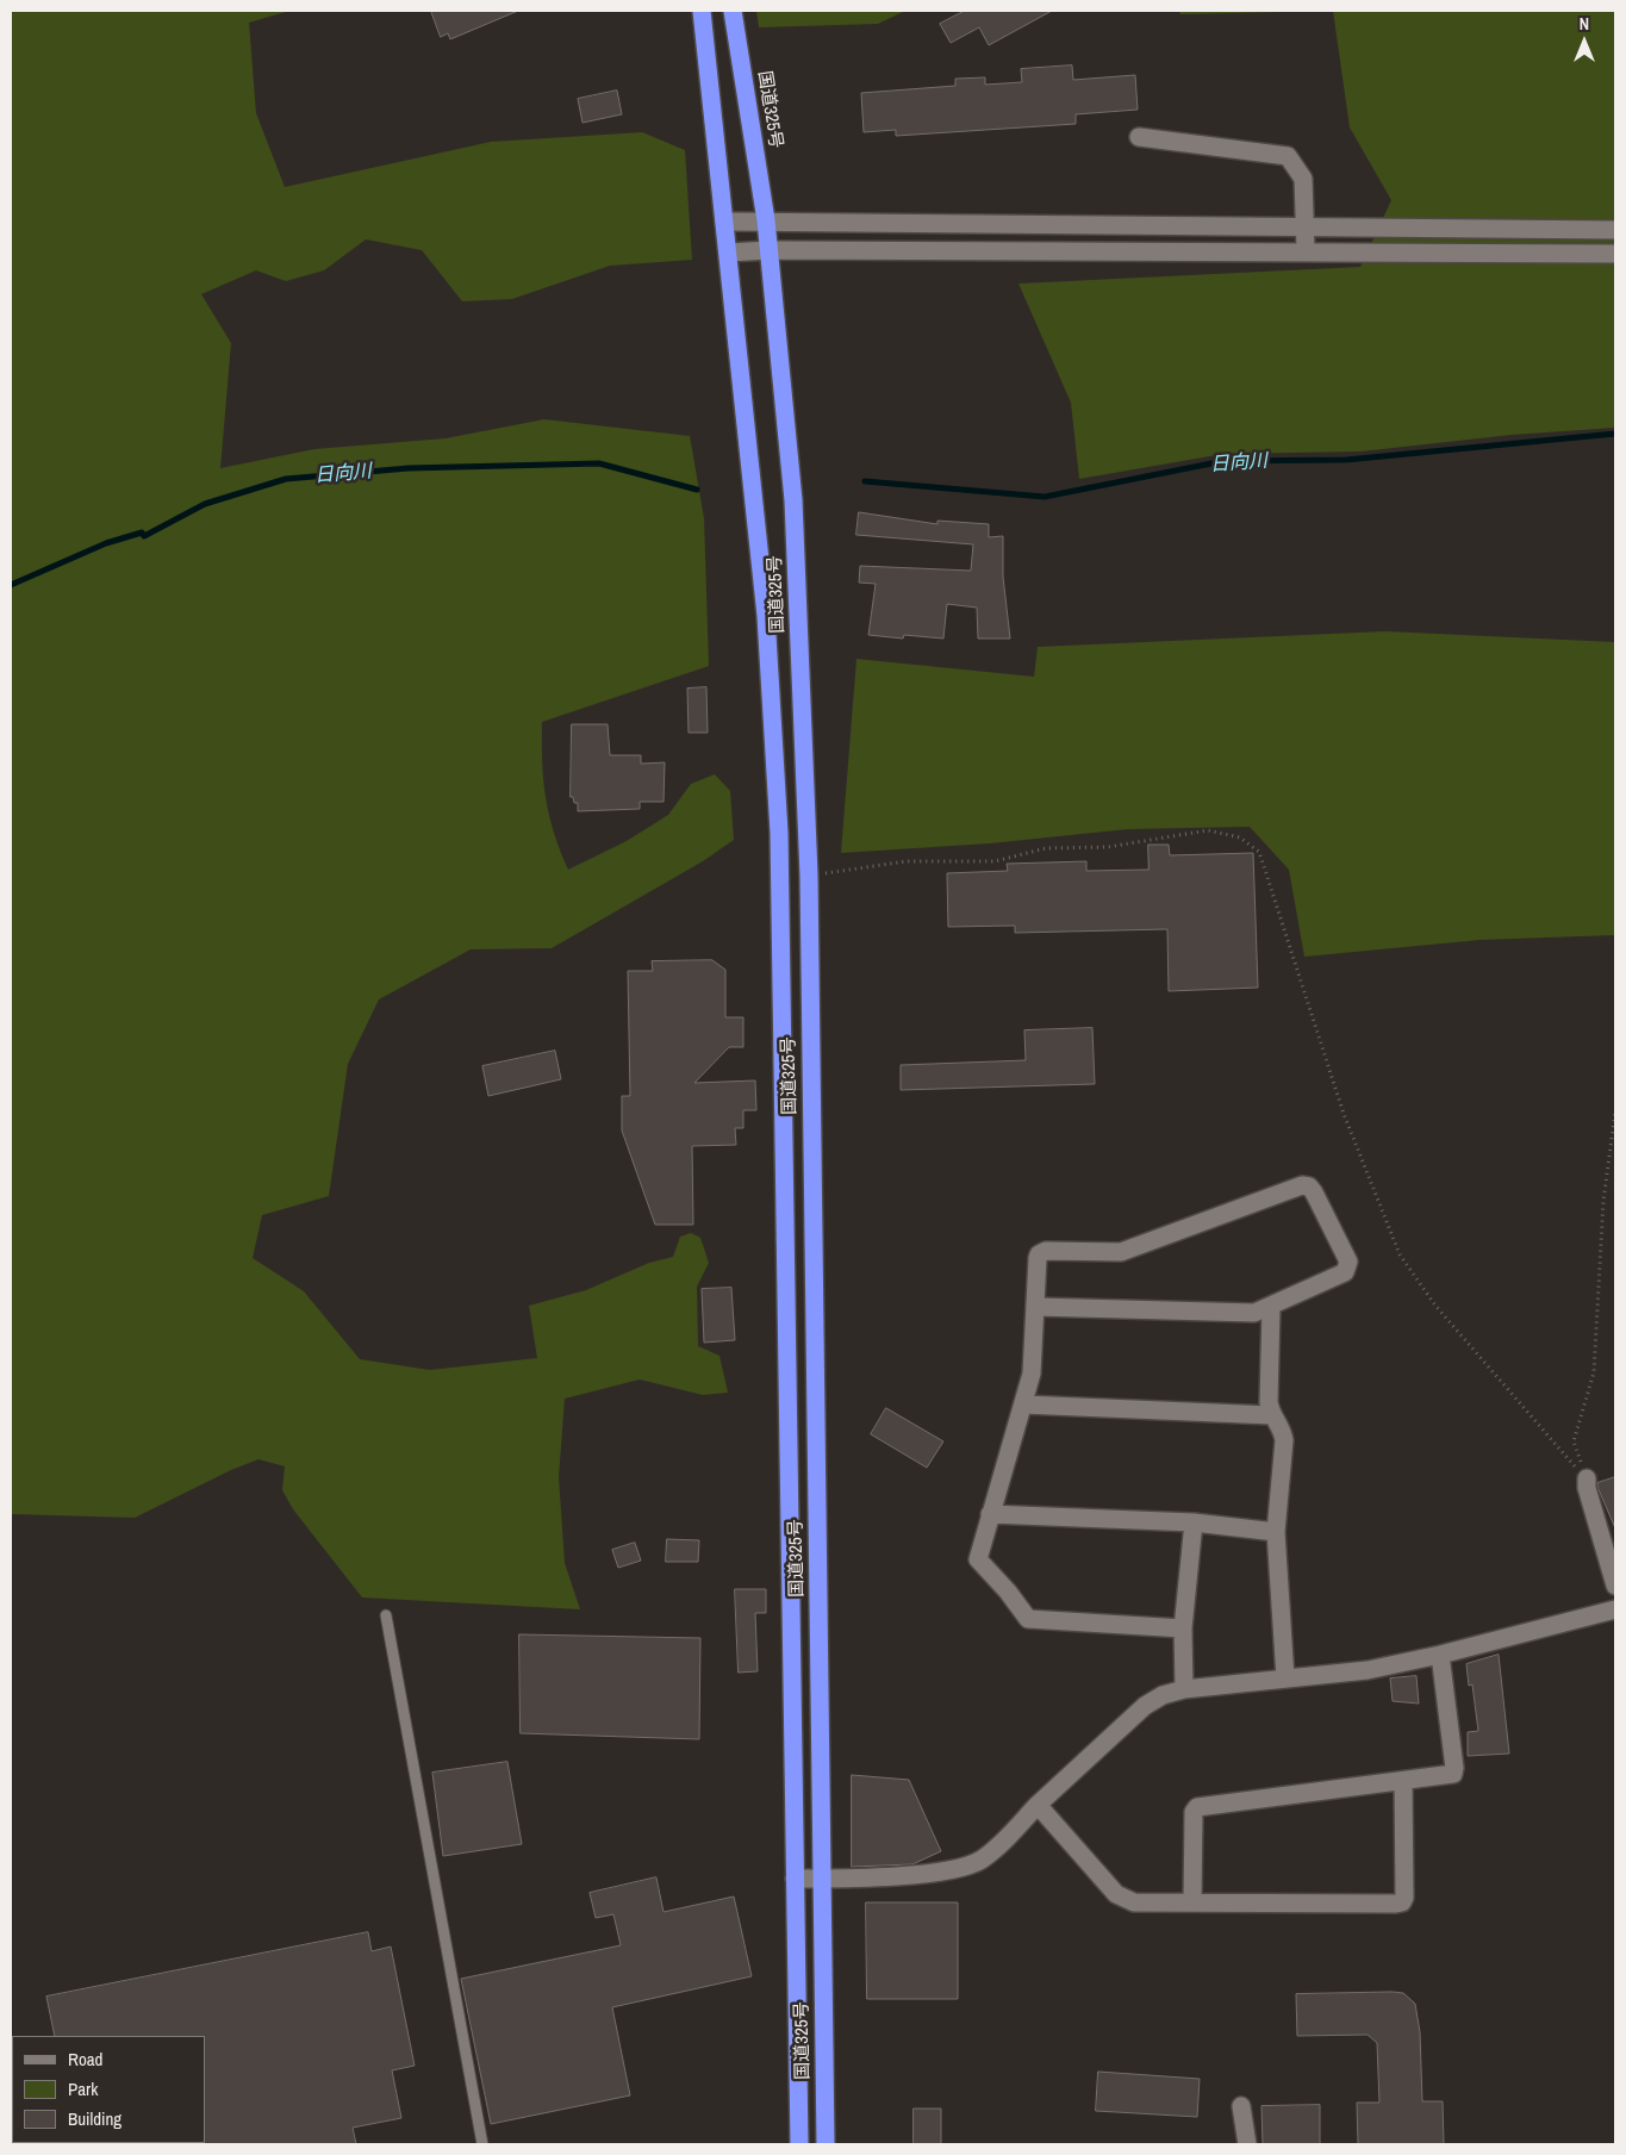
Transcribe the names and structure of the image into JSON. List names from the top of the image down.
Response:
{
  "streets": {
    "highway": ["国道325号"]
  },
  "water": ["日向川"],
  "legend": ["Road", "Park", "Building"],
  "north": "top"
}
